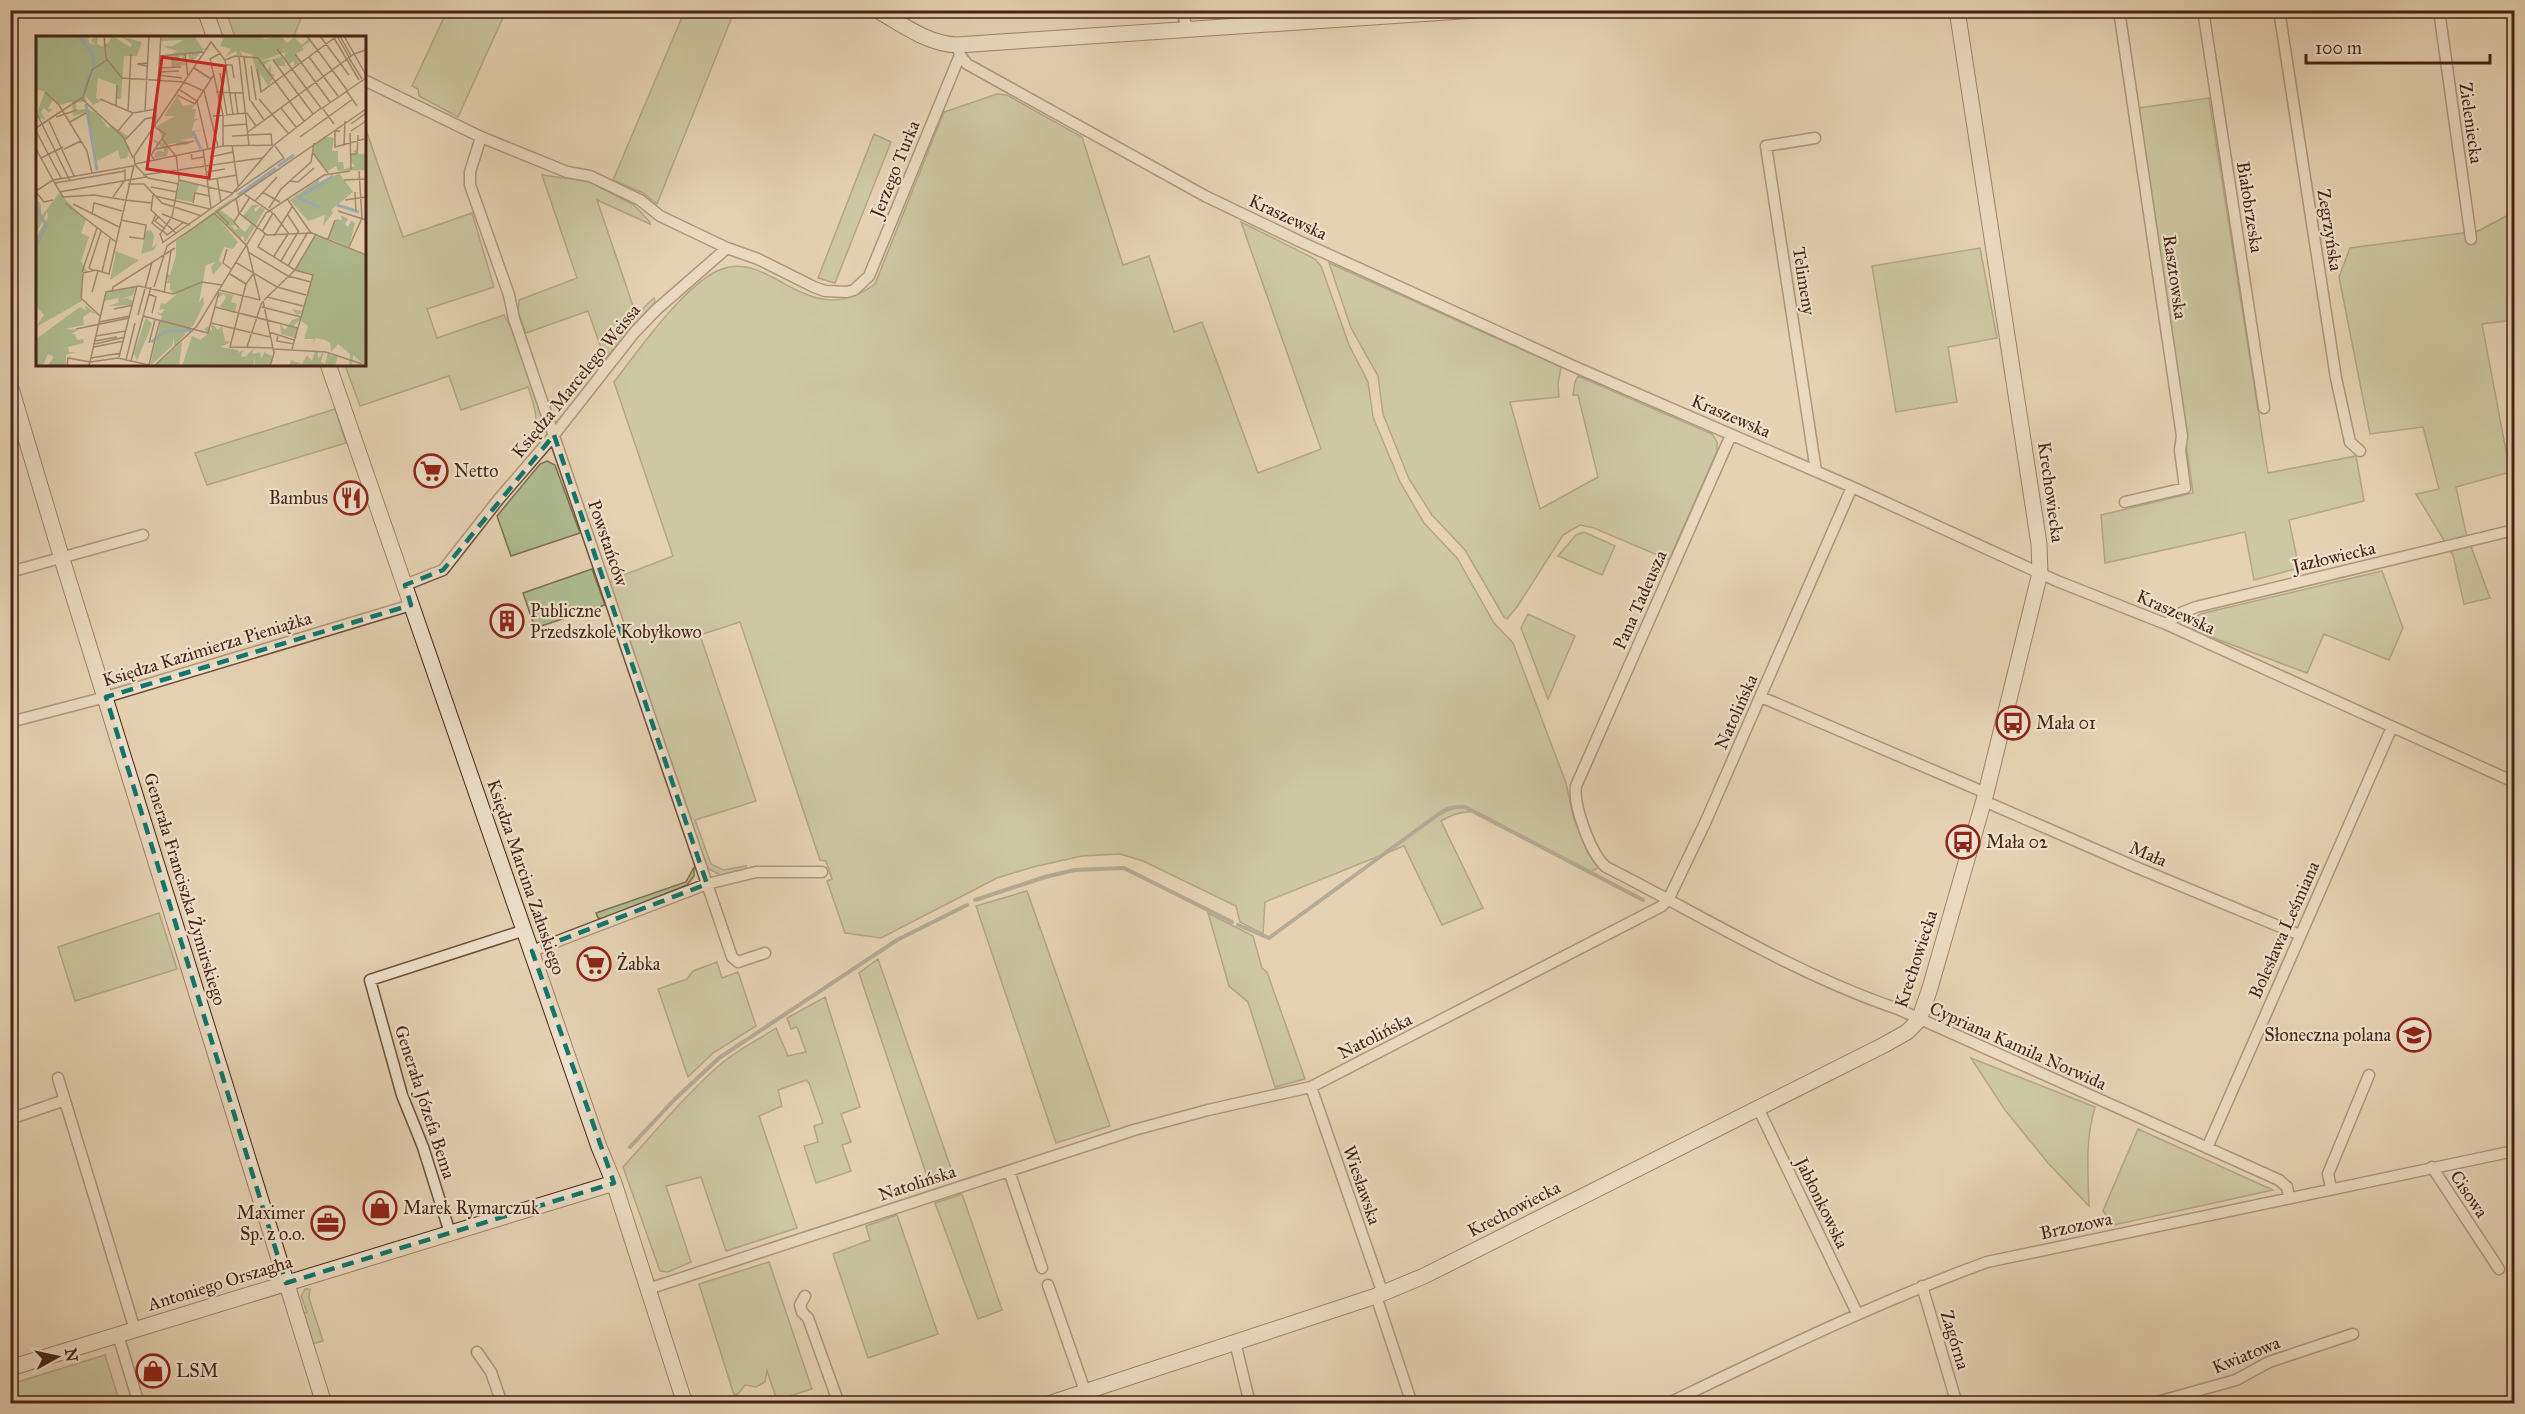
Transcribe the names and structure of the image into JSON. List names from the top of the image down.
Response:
{
  "streets": {
    "street": [
      "Zieleniecka",
      "Jerzego Turka",
      "Białobrzeska",
      "Kraszewska",
      "Zegrzyńska",
      "Rasztowska",
      "Telimeny",
      "Księdza Marcelego Weissa",
      "Krechowiecka",
      "Powstańców",
      "Jazłowiecka",
      "Pana Tadeusza",
      "Księdza Kazimierza Pieniążka",
      "Natolińska",
      "Mała",
      "Księdza Marcina Załuskiego",
      "Generała Franciszka Żymirskiego",
      "Bolesława Leśmiana",
      "Cypriana Kamila Norwida",
      "Generała Józefa Bema",
      "Wiesławska",
      "Cisowa",
      "Jabłonkowska",
      "Brzozowa",
      "Antoniego Orszagha",
      "Zagórna",
      "Kwiatowa"
    ]
  },
  "crossings": [
    ["Jerzego Turka", "Kraszewska"],
    ["Jerzego Turka", "Księdza Marcelego Weissa"],
    ["Kraszewska", "Telimeny"],
    ["Kraszewska", "Krechowiecka"],
    ["Kraszewska", "Jazłowiecka"],
    ["Kraszewska", "Pana Tadeusza"],
    ["Kraszewska", "Natolińska"],
    ["Kraszewska", "Bolesława Leśmiana"],
    ["Księdza Marcelego Weissa", "Powstańców"],
    ["Księdza Marcelego Weissa", "Księdza Marcina Załuskiego"],
    ["Krechowiecka", "Mała"],
    ["Krechowiecka", "Cypriana Kamila Norwida"],
    ["Krechowiecka", "Wiesławska"],
    ["Krechowiecka", "Jabłonkowska"],
    ["Pana Tadeusza", "Cypriana Kamila Norwida"],
    ["Księdza Kazimierza Pieniążka", "Księdza Marcina Załuskiego"],
    ["Księdza Kazimierza Pieniążka", "Generała Franciszka Żymirskiego"],
    ["Natolińska", "Mała"],
    ["Natolińska", "Księdza Marcina Załuskiego"],
    ["Natolińska", "Cypriana Kamila Norwida"],
    ["Natolińska", "Wiesławska"],
    ["Mała", "Bolesława Leśmiana"],
    ["Księdza Marcina Załuskiego", "Generała Józefa Bema"],
    ["Księdza Marcina Załuskiego", "Antoniego Orszagha"],
    ["Generała Franciszka Żymirskiego", "Antoniego Orszagha"],
    ["Bolesława Leśmiana", "Cypriana Kamila Norwida"],
    ["Cypriana Kamila Norwida", "Brzozowa"],
    ["Generała Józefa Bema", "Antoniego Orszagha"],
    ["Cisowa", "Brzozowa"],
    ["Jabłonkowska", "Brzozowa"],
    ["Brzozowa", "Zagórna"]
  ],
  "places": {
    "supermarket": ["Netto", "Żabka"],
    "restaurant": ["Bambus"],
    "building": ["Publiczne Przedszkole Kobyłkowo"],
    "bus stop": ["Mała 01", "Mała 02"],
    "school or university": ["Słoneczna polana"],
    "shop": ["Marek Rymarczuk", "LSM"],
    "office": ["Maximer Sp. z o.o."]
  },
  "scale_bar": "100 m",
  "north": "right"
}
